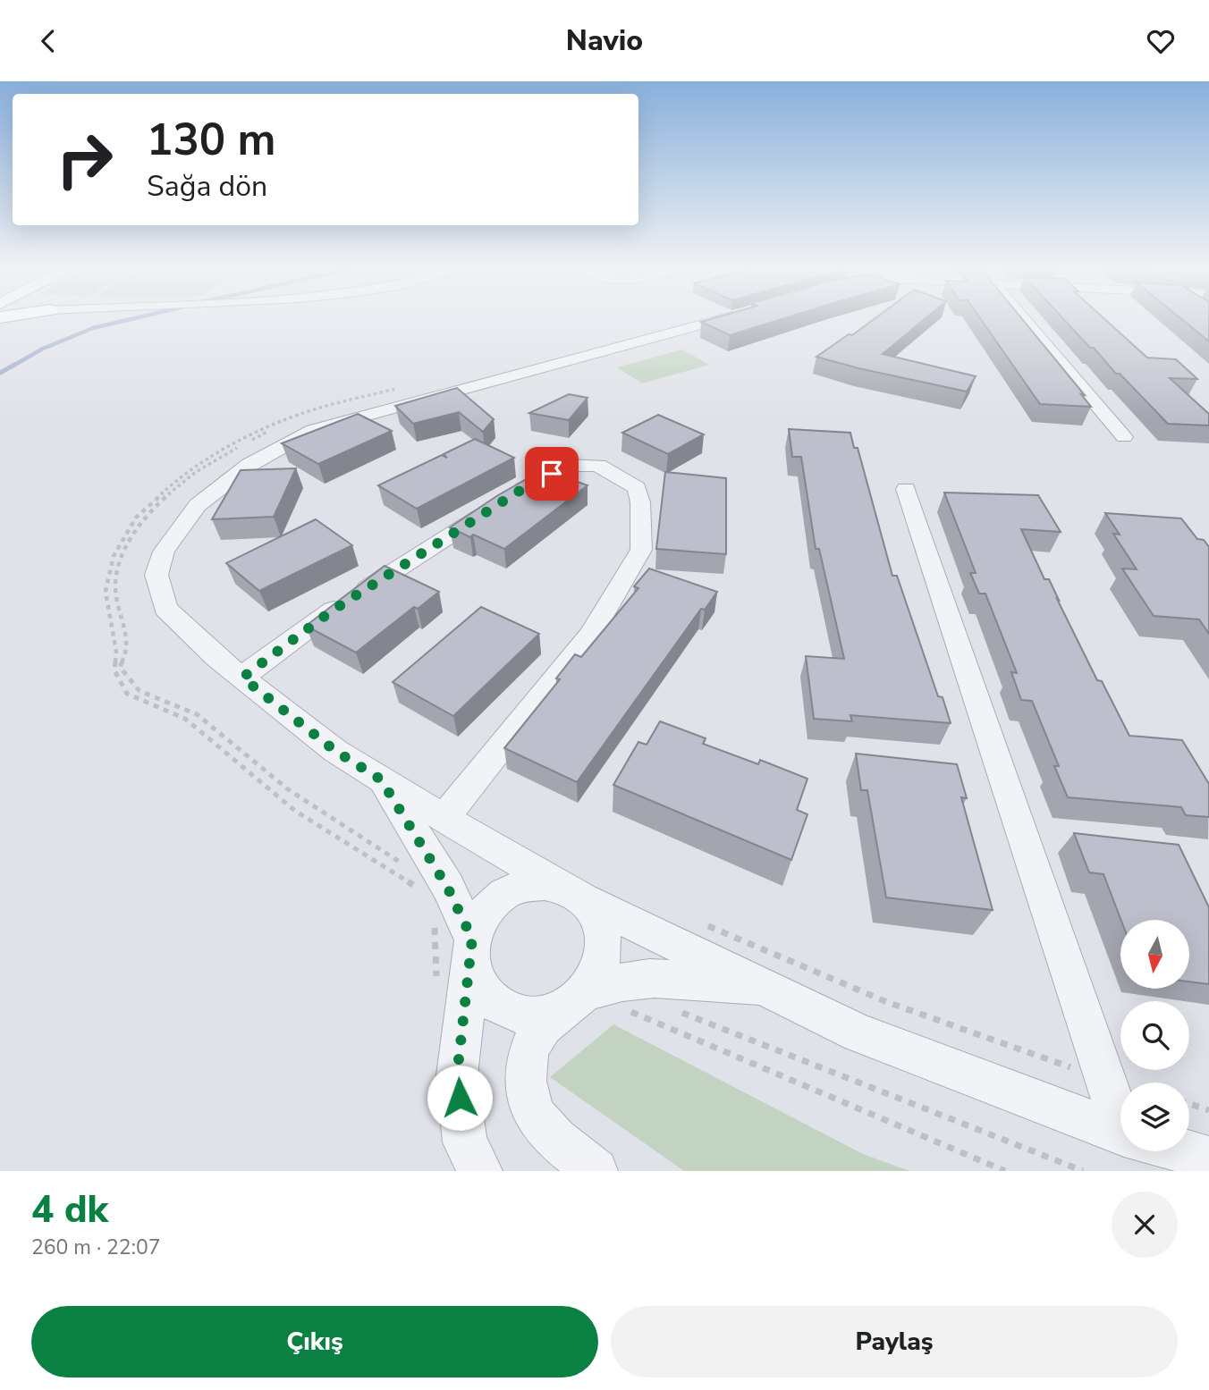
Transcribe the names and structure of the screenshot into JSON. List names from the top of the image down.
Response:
{
  "north": "bottom",
  "page": {
    "header": "Navio",
    "turn": ["130 m", "Sağa dön"],
    "heading": ["4 dk", "260 m · 22:07"],
    "buttons": ["Çıkış", "Paylaş"]
  }
}
